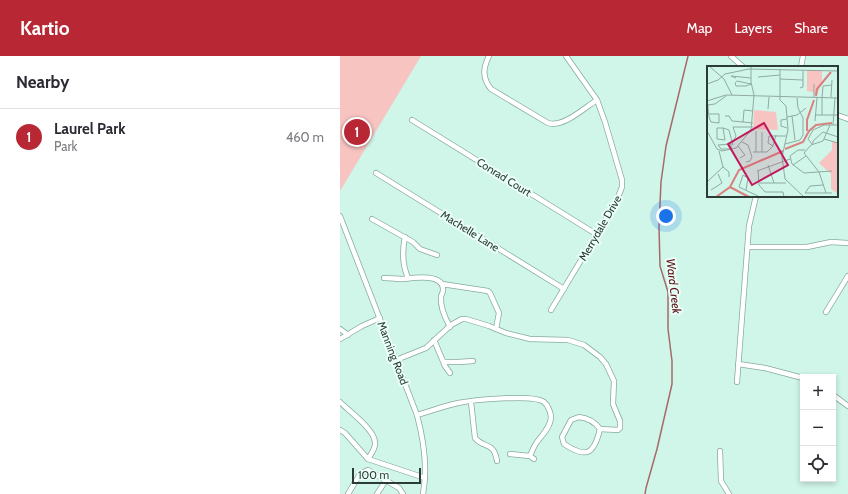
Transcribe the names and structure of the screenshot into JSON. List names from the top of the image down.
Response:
{
  "streets": {
    "street": [
      "Conrad Court",
      "Merrydale Drive",
      "Machelle Lane",
      "Manning Road"
    ]
  },
  "crossings": [
    ["Conrad Court", "Merrydale Drive"],
    ["Merrydale Drive", "Machelle Lane"]
  ],
  "water": ["Ward Creek"],
  "scale_bar": "100 m",
  "page": {
    "header": "Kartio",
    "nav": ["Map", "Layers", "Share"],
    "heading": "Nearby",
    "list": [
      {
        "mark": "1",
        "name": "Laurel Park",
        "note": "Park",
        "value": "460 m"
      }
    ],
    "pins": "1",
    "map_buttons": ["+", "−"],
    "scale": "100 m"
  }
}
